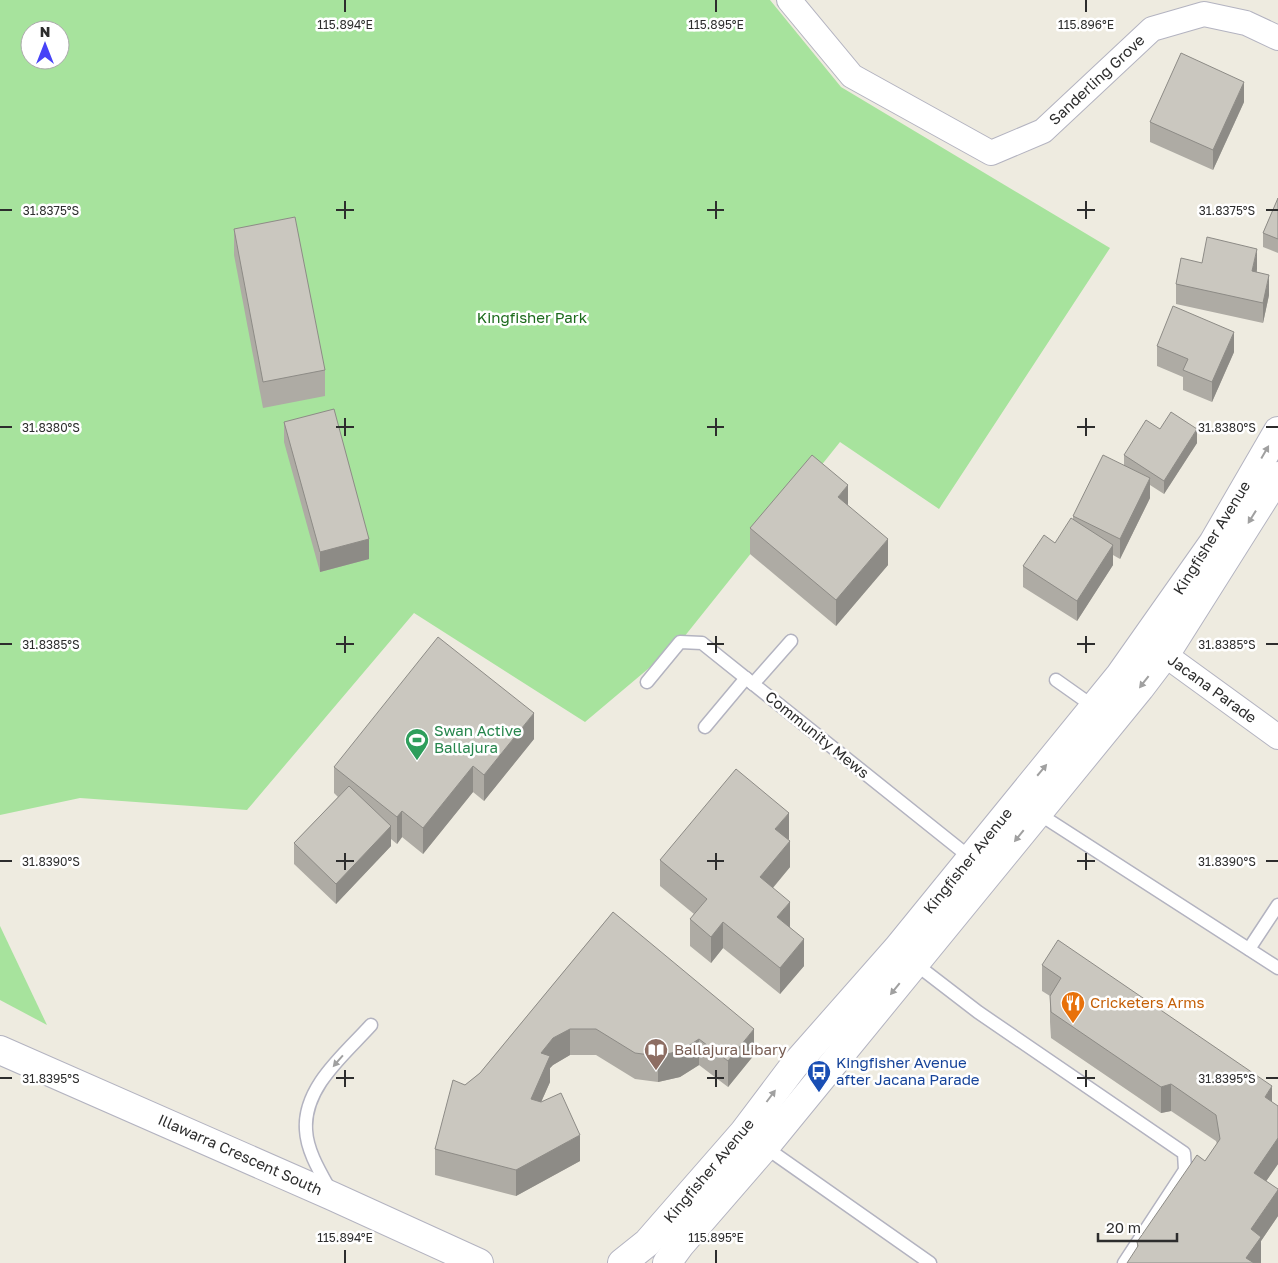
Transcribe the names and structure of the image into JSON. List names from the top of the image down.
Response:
{
  "streets": {
    "street": [
      "Sanderling Grove",
      "Kingfisher Avenue",
      "Jacana Parade",
      "Illawarra Crescent South"
    ],
    "lane": ["Community Mews"]
  },
  "crossings": [
    ["Kingfisher Avenue", "Jacana Parade"],
    ["Kingfisher Avenue", "Community Mews"]
  ],
  "parks": ["Kingfisher Park"],
  "places": {
    "sports": ["Swan Active Ballajura"],
    "restaurant": ["Cricketers Arms"],
    "library": ["Ballajura Libary"],
    "bus stop": ["Kingfisher Avenue after Jacana Parade"]
  },
  "scale_bar": "20 m",
  "north": "top",
  "coordinates": [
    "115.894°E",
    "115.895°E",
    "115.896°E",
    "31.8375°S",
    "31.8380°S",
    "31.8385°S",
    "31.8390°S",
    "31.8395°S"
  ]
}
